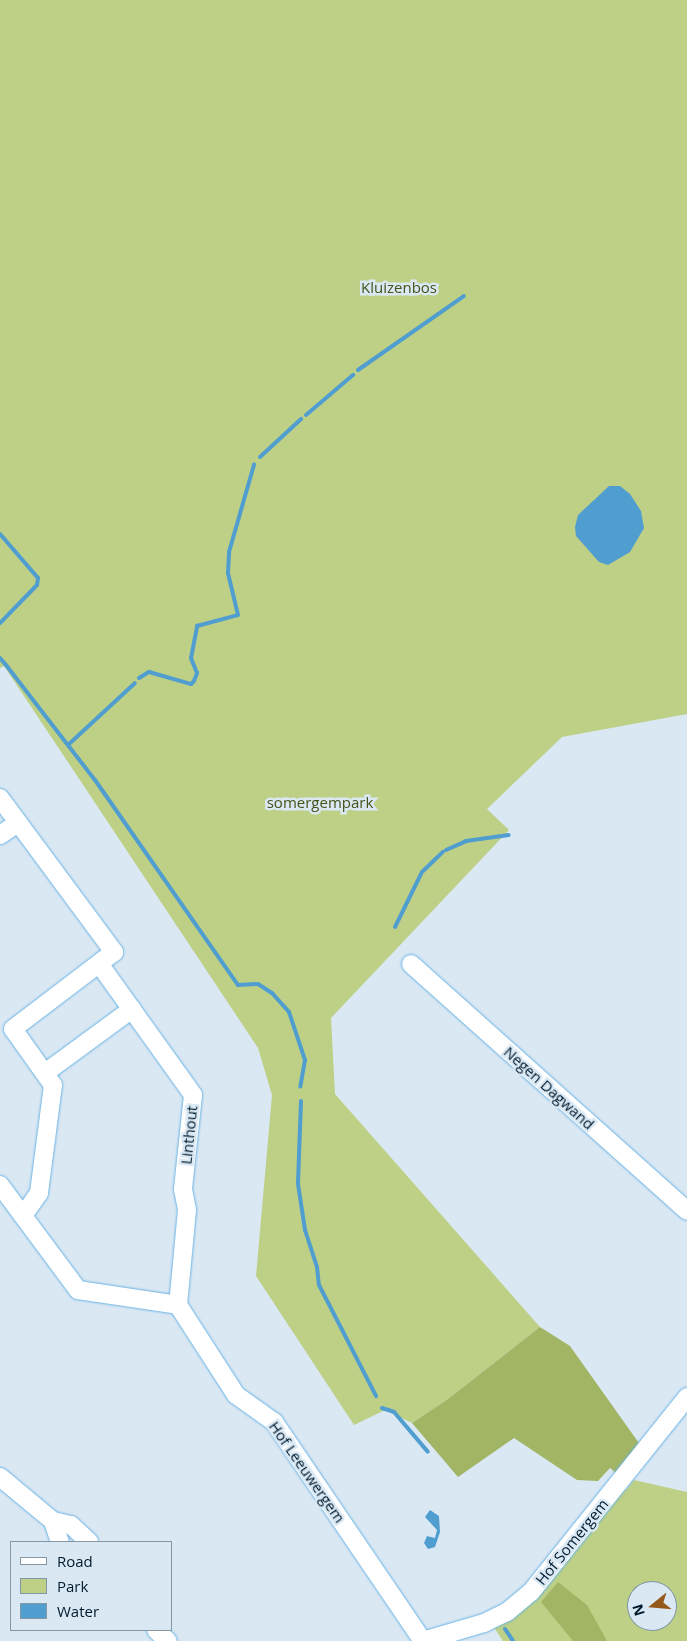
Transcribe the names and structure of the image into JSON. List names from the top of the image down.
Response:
{
  "streets": {
    "street": [
      "Negen Dagwand",
      "Linthout",
      "Hof Leeuwergem",
      "Hof Somergem"
    ]
  },
  "crossings": [
    ["Linthout", "Hof Leeuwergem"],
    ["Hof Leeuwergem", "Hof Somergem"]
  ],
  "parks": ["Kluizenbos", "somergempark"],
  "legend": ["Road", "Park", "Water"],
  "north": "left"
}
